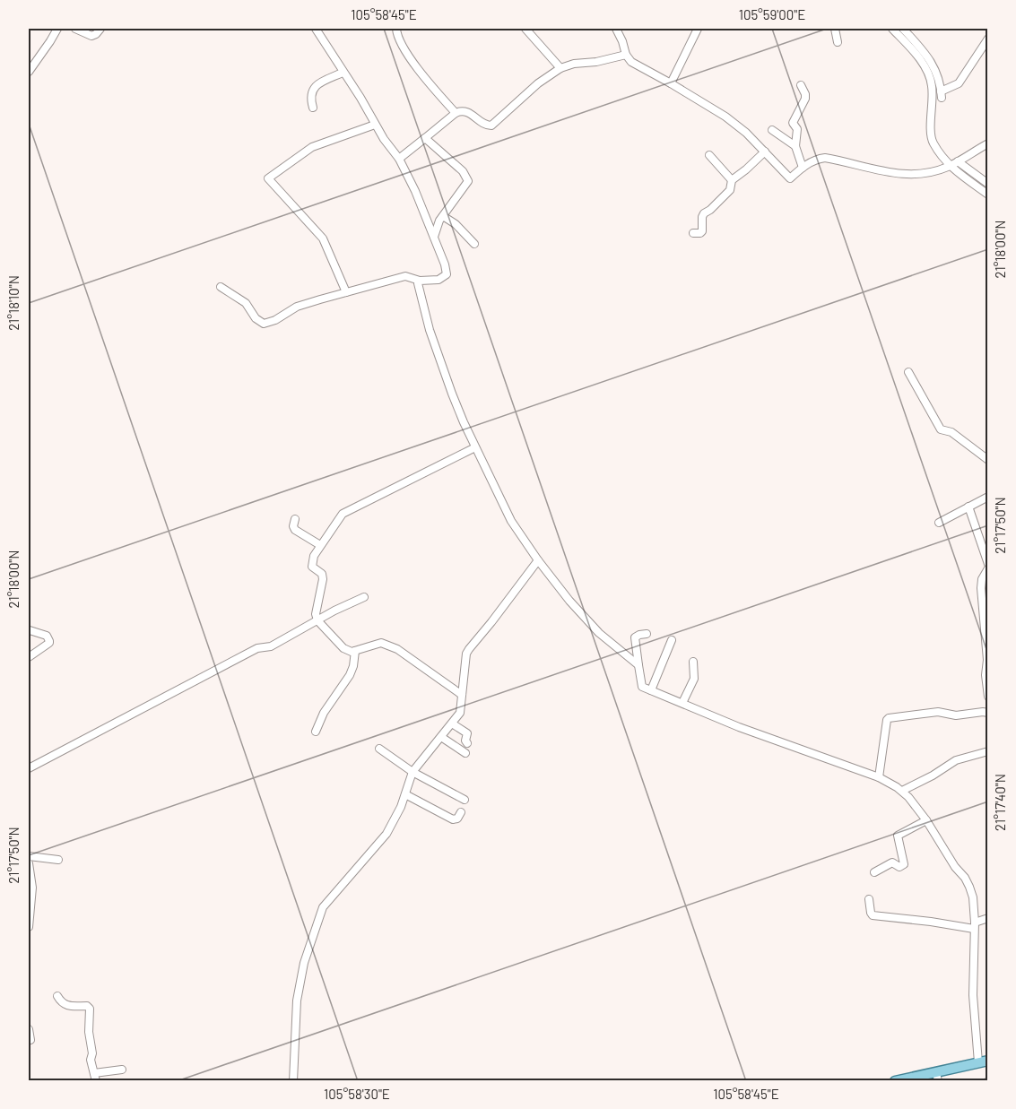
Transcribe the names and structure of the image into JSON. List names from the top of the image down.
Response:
{
  "coordinates": [
    "105°58'45\"E",
    "105°59'00\"E",
    "21°18'00\"N",
    "21°18'10\"N",
    "21°17'50\"N",
    "21°17'40\"N",
    "105°58'30\"E"
  ]
}
